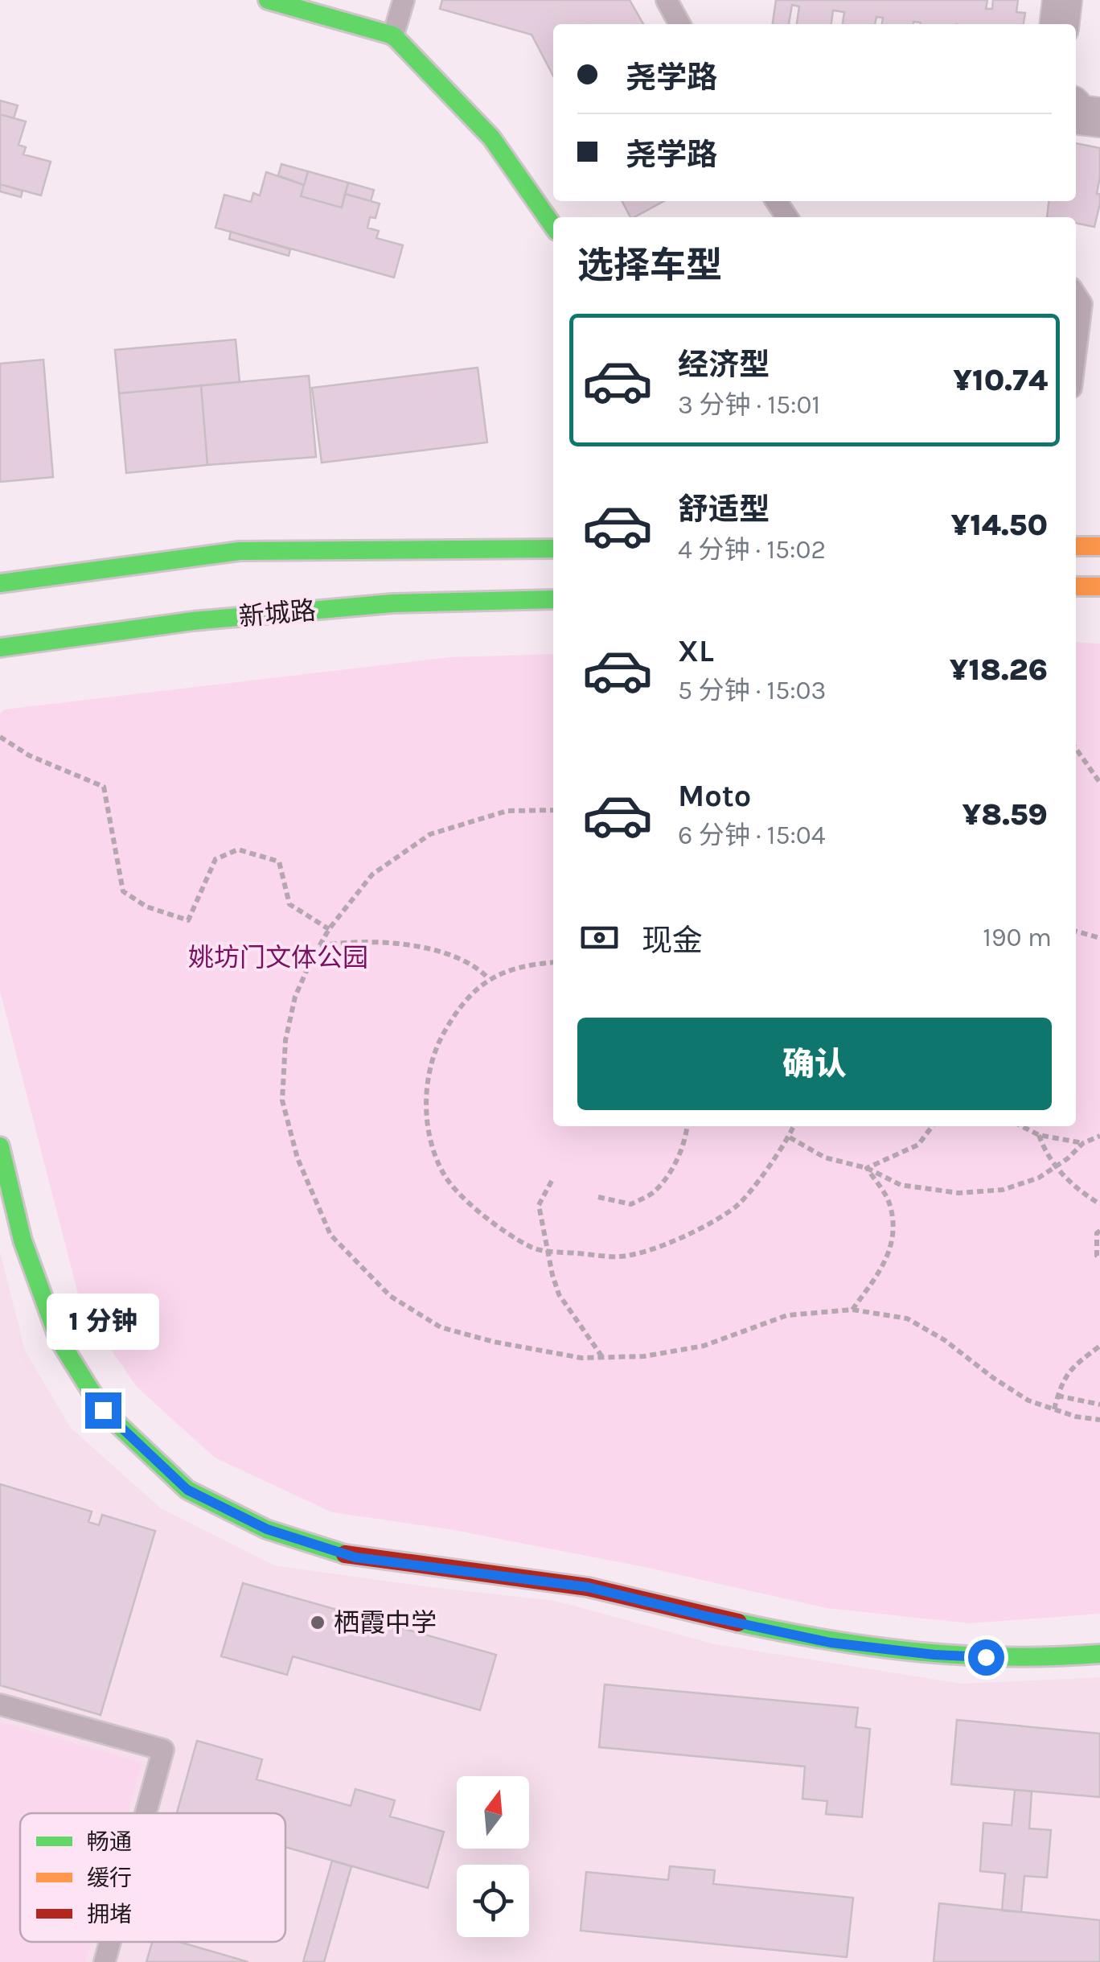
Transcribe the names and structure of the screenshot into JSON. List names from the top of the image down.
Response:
{
  "streets": {
    "street": ["新城路"]
  },
  "parks": ["姚坊门文体公园"],
  "places": ["栖霞中学"],
  "legend": ["畅通", "缓行", "拥堵"],
  "north": "top",
  "page": {
    "banner": ["尧学路", "尧学路"],
    "heading": "选择车型",
    "list": [
      {
        "name": "经济型",
        "note": "3 分钟 · 15:01",
        "value": "¥10.74"
      },
      {
        "name": "舒适型",
        "note": "4 分钟 · 15:02",
        "value": "¥14.50"
      },
      {
        "name": "XL",
        "note": "5 分钟 · 15:03",
        "value": "¥18.26"
      },
      {
        "name": "Moto",
        "note": "6 分钟 · 15:04",
        "value": "¥8.59"
      }
    ],
    "pay": ["现金", "190 m"],
    "buttons": "确认",
    "bubble": "1 分钟"
  }
}
